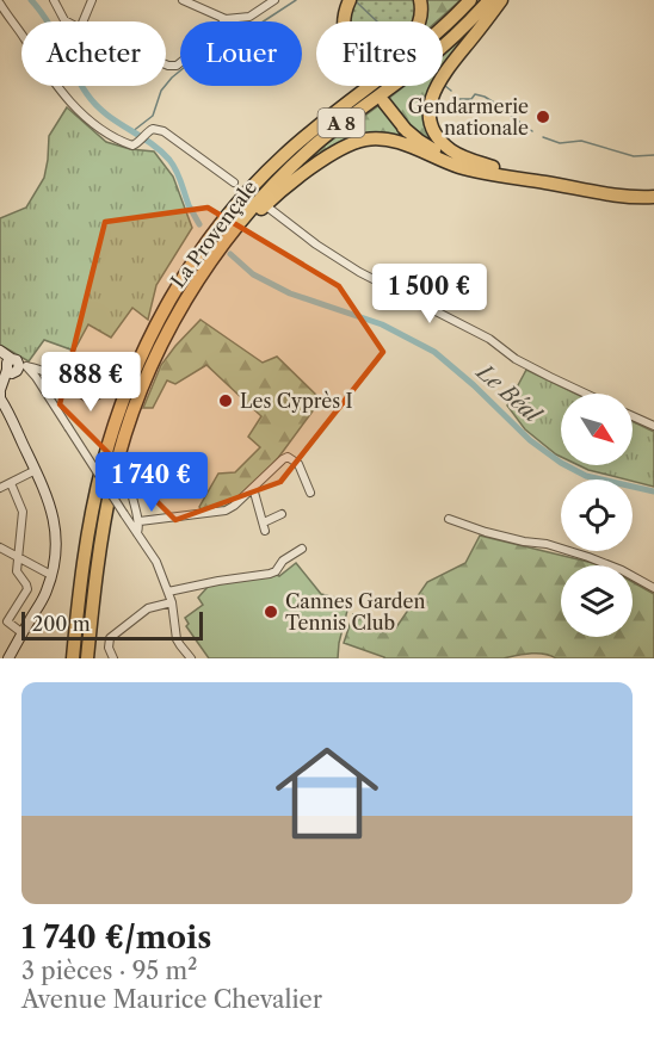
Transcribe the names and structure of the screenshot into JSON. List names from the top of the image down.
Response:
{
  "streets": {
    "highway": ["A 8", "La Provençale"]
  },
  "water": ["Le Béal"],
  "places": ["Gendarmerie nationale", "Les Cyprès I", "Cannes Garden Tennis Club"],
  "scale_bar": "200 m",
  "north": "bottom right",
  "page": {
    "chip": ["Acheter", "Louer", "Filtres"],
    "price": ["1 500 €", "888 €", "1 740 €"],
    "scale": "200 m",
    "list": [
      {
        "name": "1 740 €/mois",
        "note": "3 pièces · 95 m² · Avenue Maurice Chevalier"
      }
    ]
  }
}
